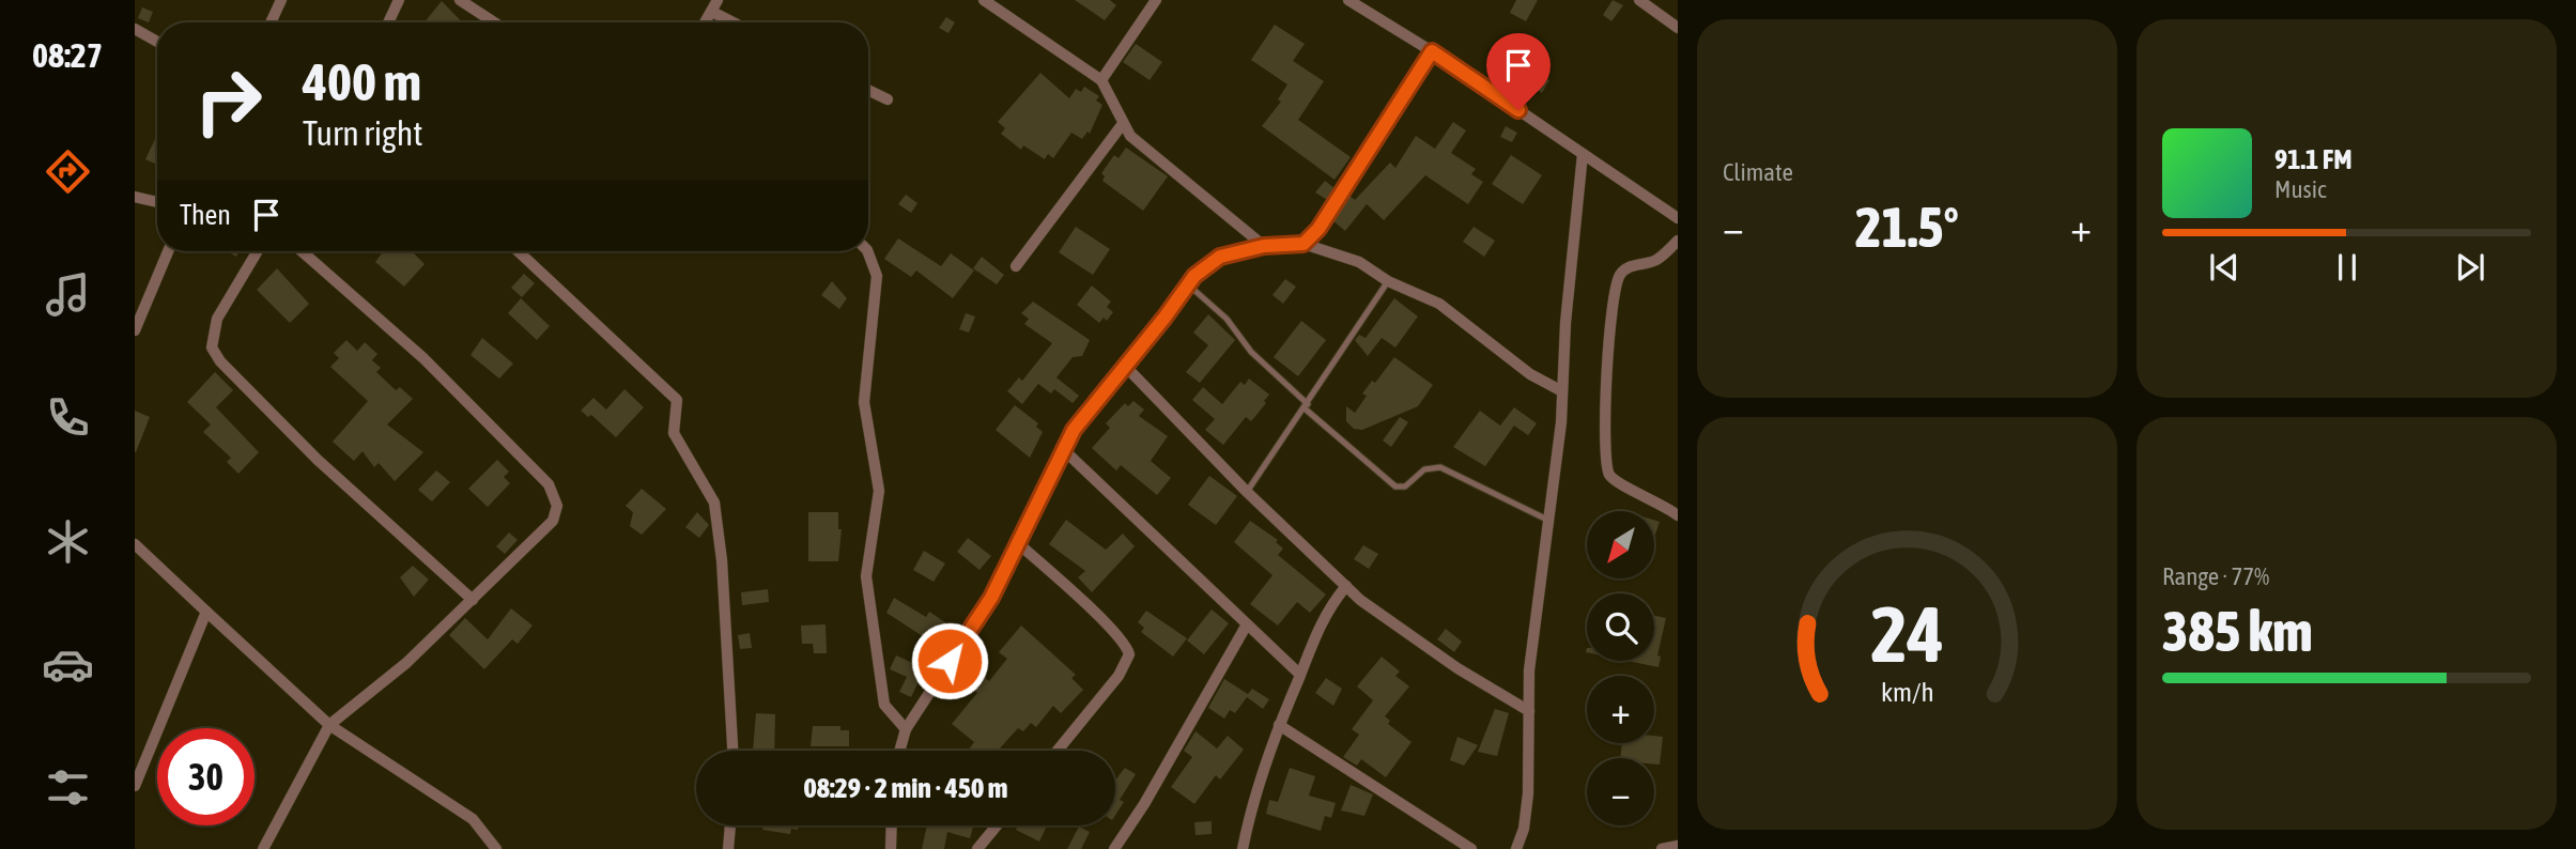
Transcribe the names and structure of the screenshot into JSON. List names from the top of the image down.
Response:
{
  "north": "bottom left",
  "page": {
    "tabs": "08:27",
    "tile": [
      "Climate",
      ["Range · 77%", "385 km"]
    ],
    "turn": ["400 m", "Turn right"],
    "song": ["91.1 FM", "Music"],
    "then": "Then",
    "heat": ["−", "21.5°", "+"],
    "map_buttons": ["+", "−"],
    "limit": "30",
    "trip": "08:29 · 2 min · 450 m",
    "gauge": ["24", "km/h"]
  }
}
